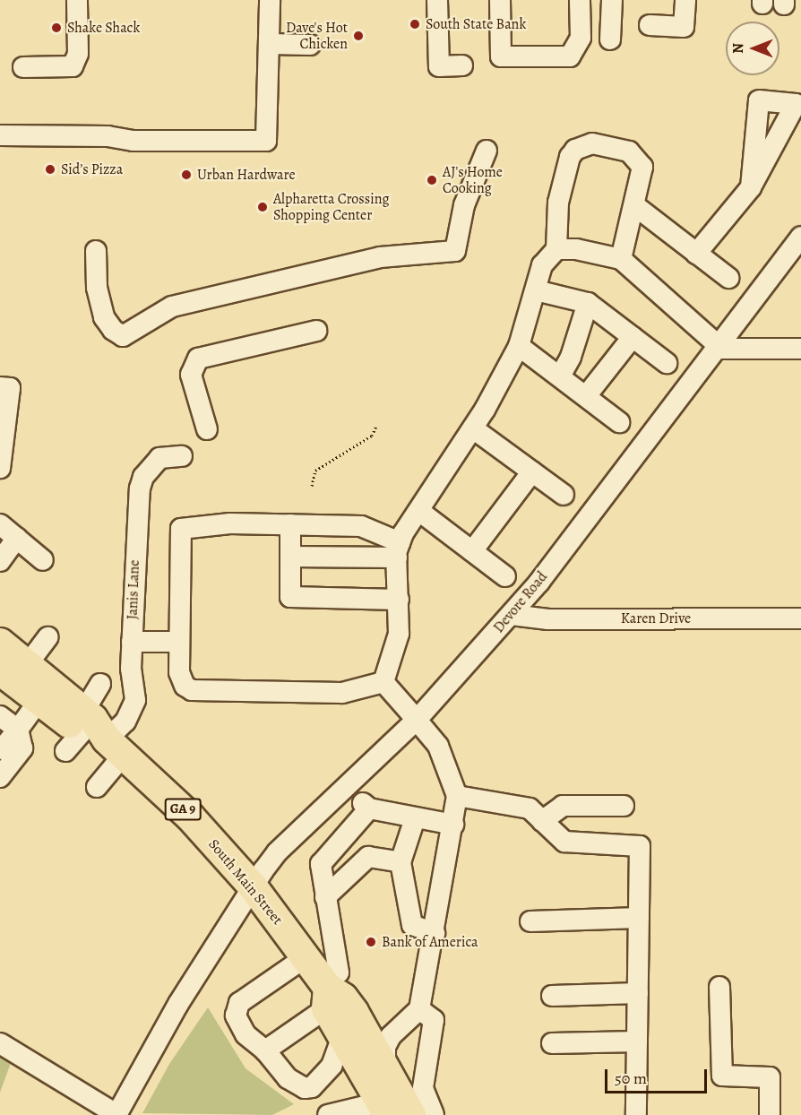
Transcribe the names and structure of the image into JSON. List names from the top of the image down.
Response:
{
  "streets": {
    "highway": ["GA 9", "South Main Street"],
    "street": ["Janis Lane", "Devore Road", "Karen Drive"]
  },
  "crossings": [
    ["Janis Lane", "South Main Street"],
    ["Devore Road", "Karen Drive"],
    ["Devore Road", "South Main Street"]
  ],
  "places": [
    "South State Bank",
    "Shake Shack",
    "Dave's Hot Chicken",
    "Sid’s Pizza",
    "Urban Hardware",
    "AJ's Home Cooking",
    "Alpharetta Crossing Shopping Center",
    "Bank of America"
  ],
  "scale_bar": "50 m",
  "north": "left"
}
